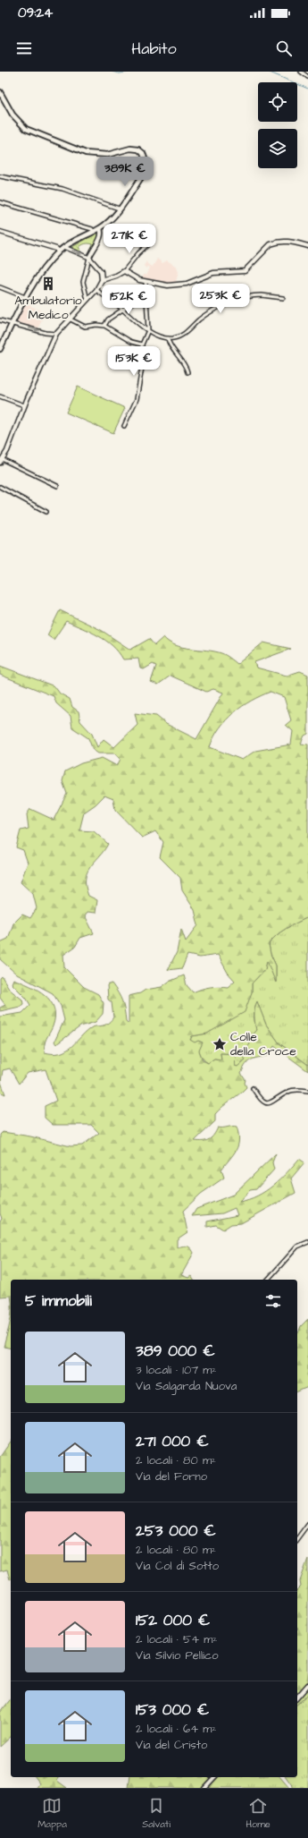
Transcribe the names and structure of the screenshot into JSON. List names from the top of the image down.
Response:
{
  "places": {
    "building": ["Ambulatorio Medico"],
    "place": ["Colle della Croce"]
  },
  "page": {
    "status": "09:24",
    "header": "Habito",
    "price": [
      "389K €",
      "271K €",
      "253K €",
      "152K €",
      "153K €"
    ],
    "heading": "5 immobili",
    "list": [
      {
        "name": "389 000 €",
        "note": "3 locali · 107 m² · Via Salgarda Nuova"
      },
      {
        "name": "271 000 €",
        "note": "2 locali · 80 m² · Via del Forno"
      },
      {
        "name": "253 000 €",
        "note": "2 locali · 80 m² · Via Col di Sotto"
      },
      {
        "name": "152 000 €",
        "note": "2 locali · 54 m² · Via Silvio Pellico"
      },
      {
        "name": "153 000 €",
        "note": "2 locali · 64 m² · Via del Cristo"
      }
    ],
    "tabs": ["Mappa", "Salvati", "Home"]
  }
}
